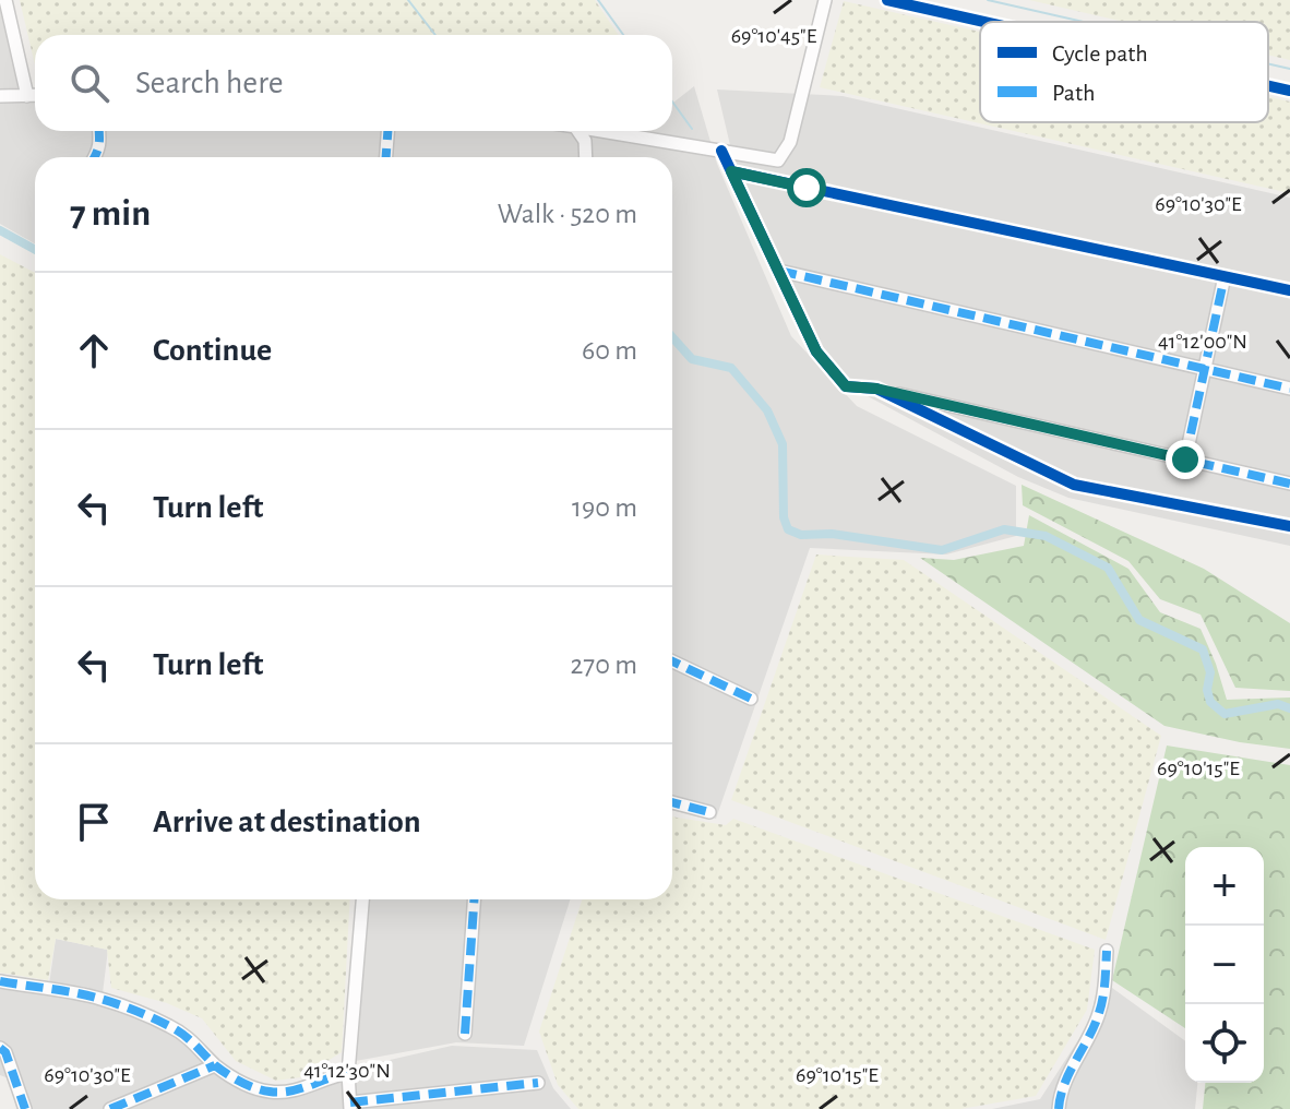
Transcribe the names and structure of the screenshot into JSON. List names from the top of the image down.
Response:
{
  "legend": ["Cycle path", "Path"],
  "page": {
    "search": "Search here",
    "heading": ["7 min", "Walk · 520 m"],
    "list": [
      ["Continue", "60 m"],
      ["Turn left", "190 m"],
      ["Turn left", "270 m"],
      "Arrive at destination"
    ],
    "map_buttons": ["+", "−"]
  },
  "coordinates": [
    "69°10'45\"E",
    "69°10'30\"E",
    "41°12'00\"N",
    "69°10'15\"E",
    "41°12'30\"N"
  ]
}
